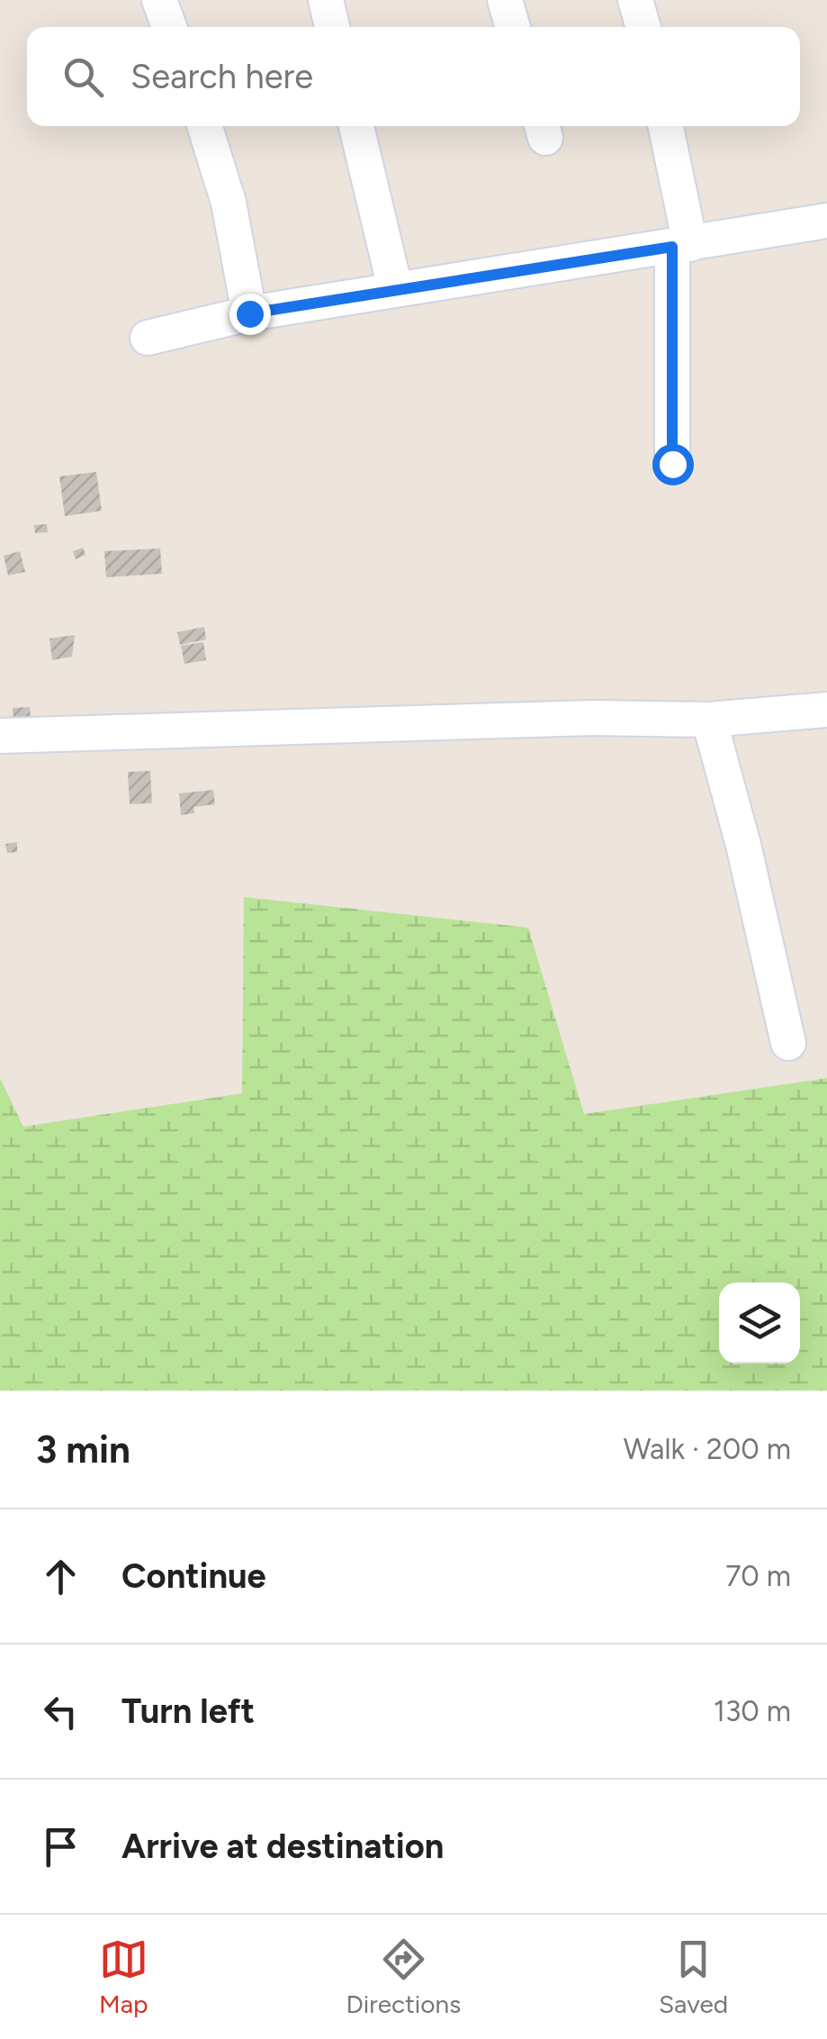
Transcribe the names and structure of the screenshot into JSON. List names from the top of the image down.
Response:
{
  "page": {
    "search": "Search here",
    "heading": ["3 min", "Walk · 200 m"],
    "list": [
      ["Continue", "70 m"],
      ["Turn left", "130 m"],
      "Arrive at destination"
    ],
    "nav": ["Map", "Directions", "Saved"]
  }
}
